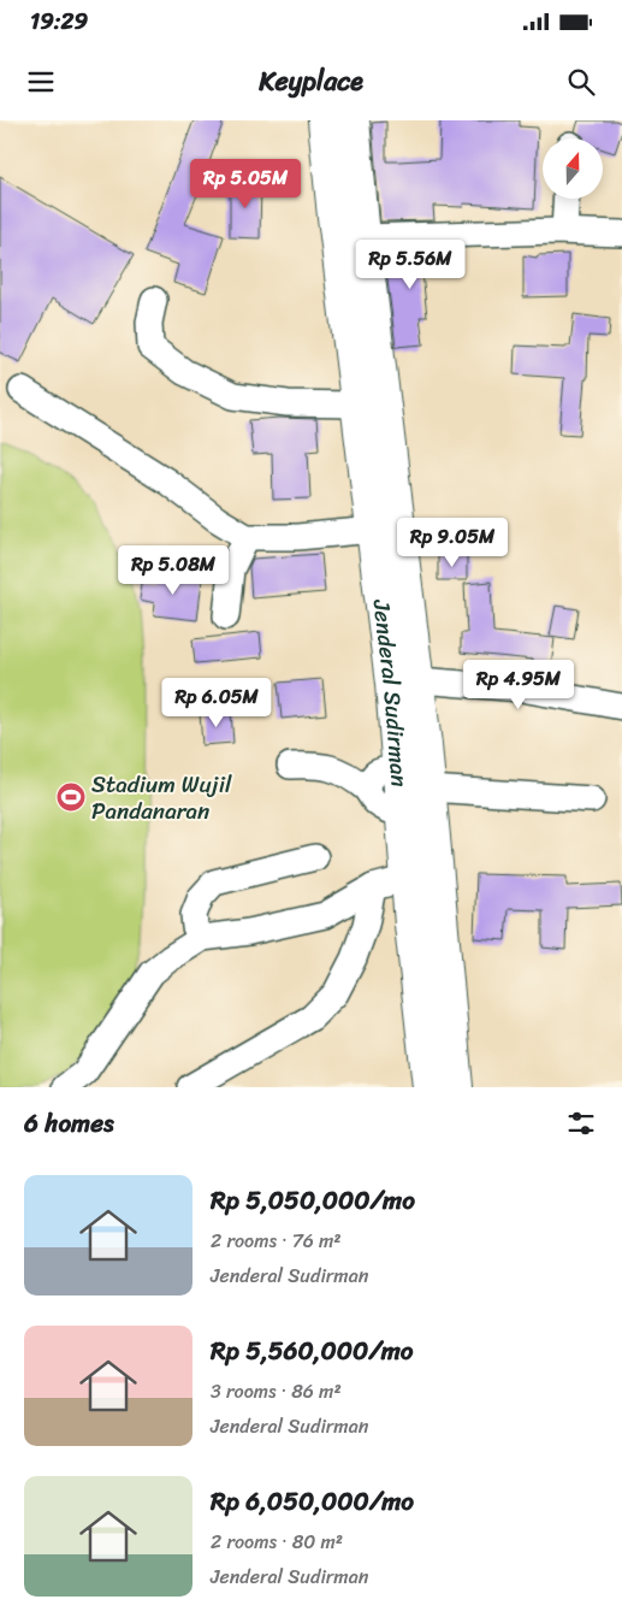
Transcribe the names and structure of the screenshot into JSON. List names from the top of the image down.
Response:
{
  "streets": {
    "highway": ["Jenderal Sudirman"]
  },
  "places": {
    "sports": ["Stadium Wujil Pandanaran"]
  },
  "north": "top",
  "page": {
    "status": "19:29",
    "header": "Keyplace",
    "price": [
      "Rp 5.05M",
      "Rp 5.56M",
      "Rp 9.05M",
      "Rp 5.08M",
      "Rp 4.95M",
      "Rp 6.05M"
    ],
    "heading": "6 homes",
    "list": [
      {
        "name": "Rp 5,050,000/mo",
        "note": "2 rooms · 76 m² · Jenderal Sudirman"
      },
      {
        "name": "Rp 5,560,000/mo",
        "note": "3 rooms · 86 m² · Jenderal Sudirman"
      },
      {
        "name": "Rp 6,050,000/mo",
        "note": "2 rooms · 80 m² · Jenderal Sudirman"
      }
    ]
  }
}
